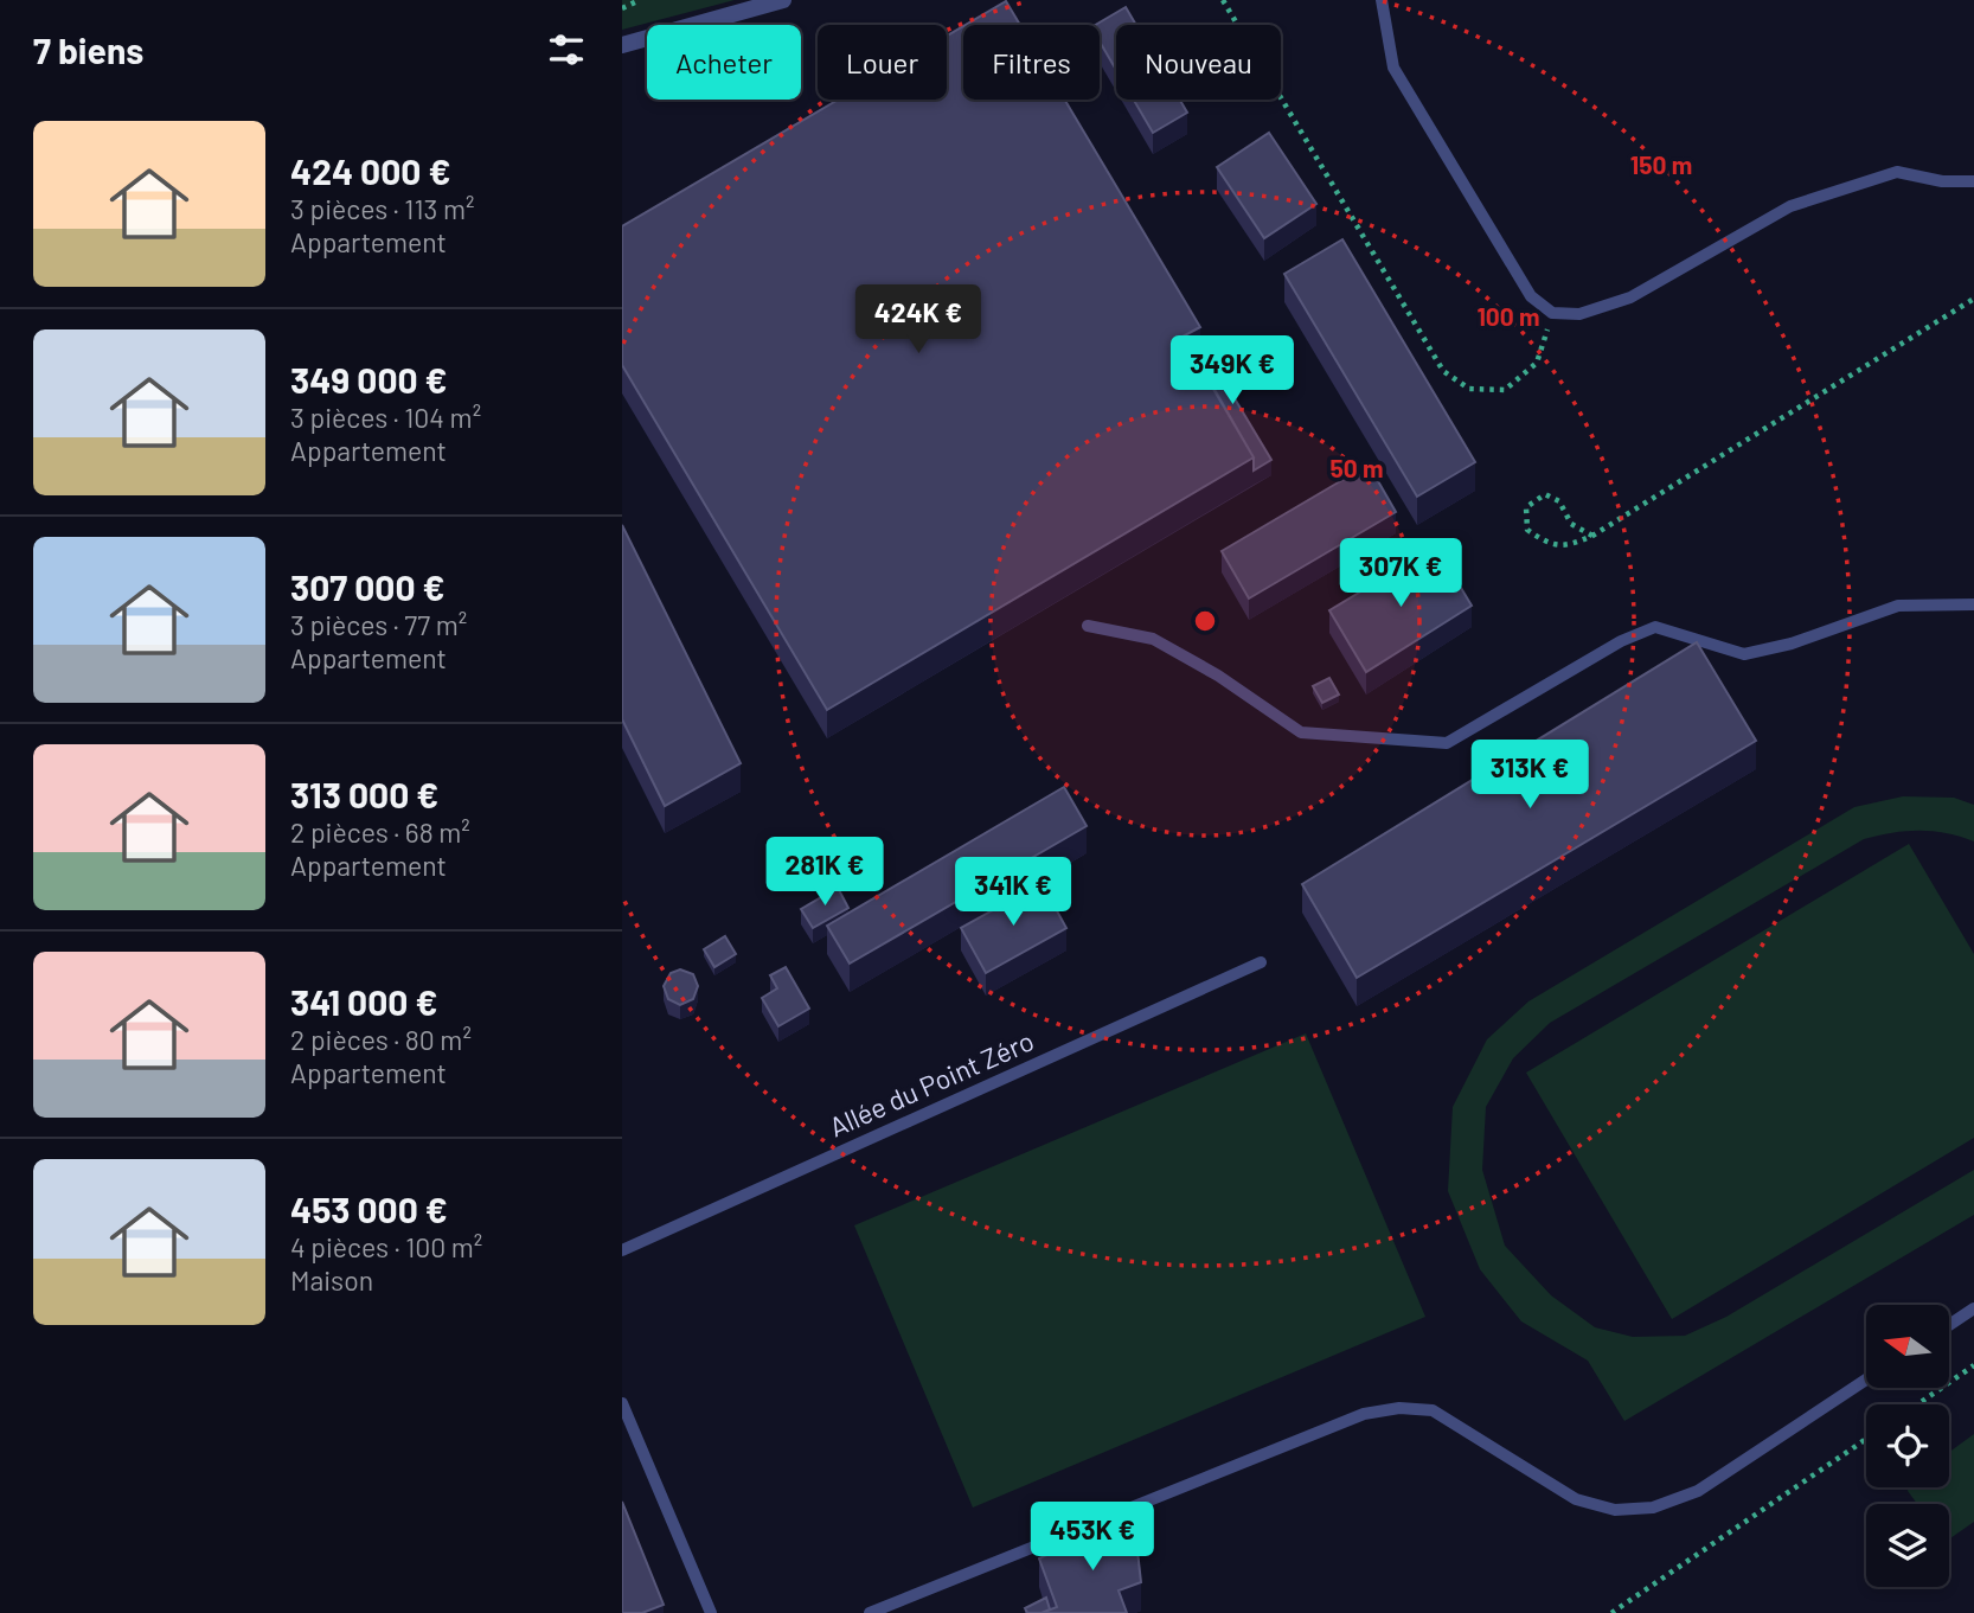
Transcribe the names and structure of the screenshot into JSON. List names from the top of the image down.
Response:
{
  "streets": {
    "lane": ["Allée du Point Zéro"]
  },
  "north": "left",
  "page": {
    "heading": "7 biens",
    "chip": [
      "Acheter",
      "Louer",
      "Filtres",
      "Nouveau"
    ],
    "list": [
      {
        "name": "424 000 €",
        "note": "3 pièces · 113 m² · Appartement"
      },
      {
        "name": "349 000 €",
        "note": "3 pièces · 104 m² · Appartement"
      },
      {
        "name": "307 000 €",
        "note": "3 pièces · 77 m² · Appartement"
      },
      {
        "name": "313 000 €",
        "note": "2 pièces · 68 m² · Appartement"
      },
      {
        "name": "341 000 €",
        "note": "2 pièces · 80 m² · Appartement"
      },
      {
        "name": "453 000 €",
        "note": "4 pièces · 100 m² · Maison"
      }
    ],
    "price": [
      "424K €",
      "349K €",
      "307K €",
      "313K €",
      "281K €",
      "341K €",
      "453K €"
    ]
  },
  "rings": ["150 m", "100 m", "50 m"]
}
